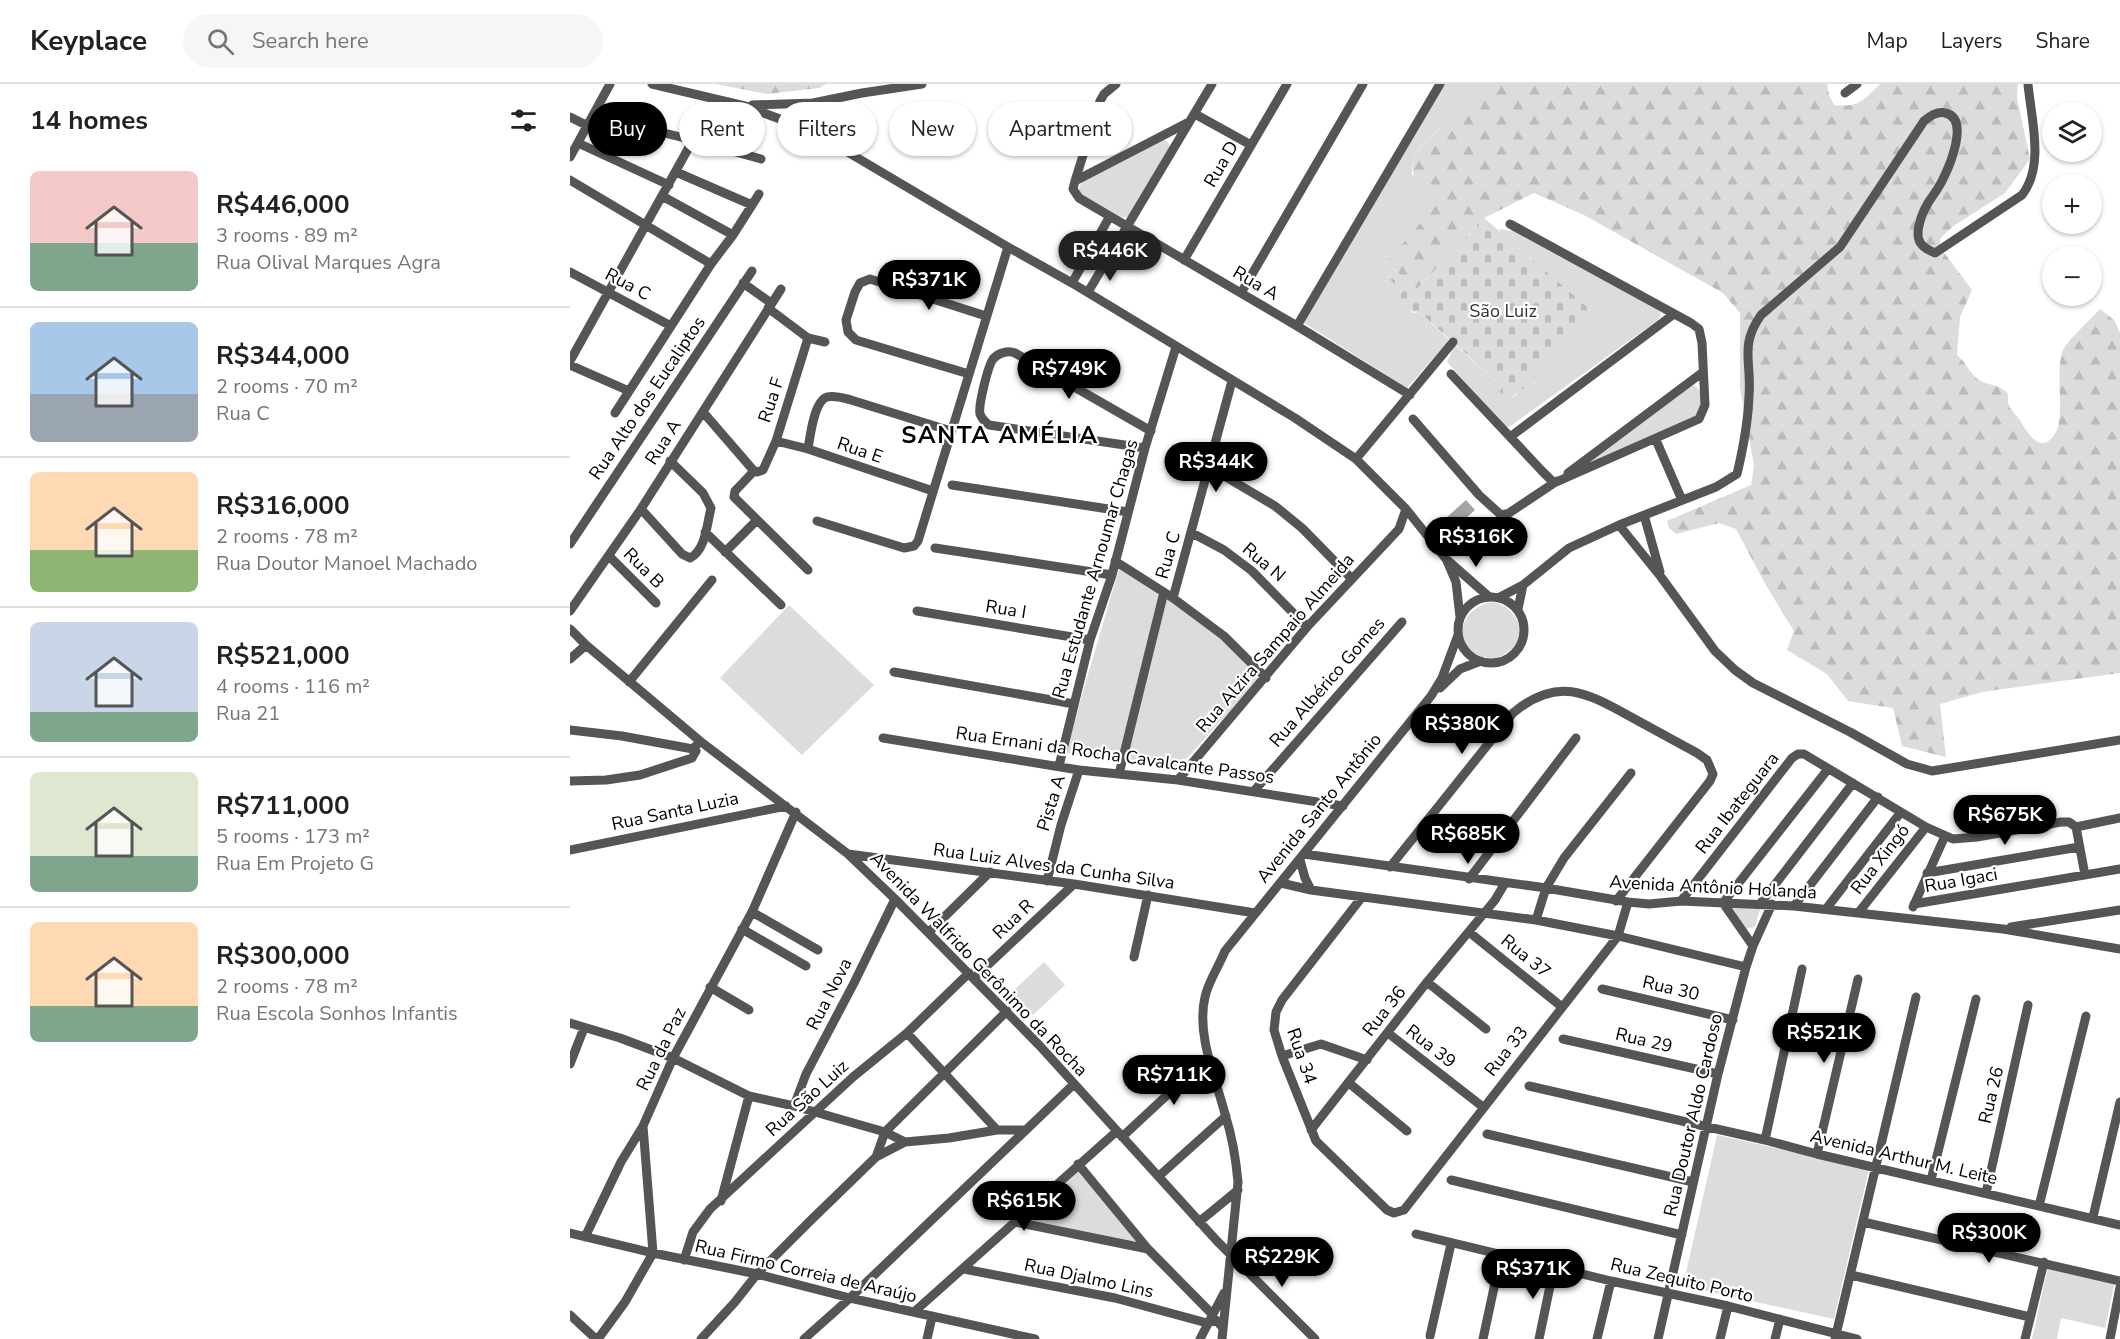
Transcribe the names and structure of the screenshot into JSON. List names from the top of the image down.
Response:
{
  "streets": {
    "street": [
      "Rua D",
      "Rua A",
      "Rua C",
      "Rua Alto dos Eucaliptos",
      "Rua F",
      "Rua E",
      "Rua N",
      "Rua B",
      "Rua Estudante Arnoumar Chagas",
      "Rua I",
      "Rua Alzira Sampaio Almeida",
      "Rua Albérico Gomes",
      "Rua Ernani da Rocha Cavalcante Passos",
      "Pista A",
      "Rua Ibateguara",
      "Avenida Santo Antônio",
      "Rua Santa Luzia",
      "Rua Xingó",
      "Rua Luiz Alves da Cunha Silva",
      "Rua Igaci",
      "Avenida Antônio Holanda",
      "Rua R",
      "Rua 37",
      "Avenida Walfrido Gerônimo da Rocha",
      "Rua 30",
      "Rua Nova",
      "Rua 36",
      "Rua 29",
      "Rua 39",
      "Rua da Paz",
      "Rua 33",
      "Rua 34",
      "Rua 26",
      "Rua São Luiz",
      "Rua Doutor Aldo Cardoso",
      "Avenida Arthur M. Leite",
      "Rua Firmo Correia de Araújo",
      "Rua Djalmo Lins",
      "Rua Zequito Porto"
    ]
  },
  "crossings": [
    ["Rua D", "Rua A"],
    ["Rua A", "Rua B"],
    ["Rua C", "Rua N"],
    ["Rua F", "Rua E"],
    ["Rua N", "Rua Alzira Sampaio Almeida"],
    ["Rua Estudante Arnoumar Chagas", "Rua I"],
    ["Rua Estudante Arnoumar Chagas", "Rua Ernani da Rocha Cavalcante Passos"],
    ["Rua Alzira Sampaio Almeida", "Rua Ernani da Rocha Cavalcante Passos"],
    ["Rua Albérico Gomes", "Rua Ernani da Rocha Cavalcante Passos"],
    ["Rua Ernani da Rocha Cavalcante Passos", "Pista A"],
    ["Rua Ernani da Rocha Cavalcante Passos", "Avenida Santo Antônio"],
    ["Pista A", "Rua Luiz Alves da Cunha Silva"],
    ["Rua Ibateguara", "Avenida Antônio Holanda"],
    ["Avenida Santo Antônio", "Rua Luiz Alves da Cunha Silva"],
    ["Avenida Santo Antônio", "Avenida Antônio Holanda"],
    ["Avenida Santo Antônio", "Avenida Walfrido Gerônimo da Rocha"],
    ["Avenida Santo Antônio", "Rua Djalmo Lins"],
    ["Rua Santa Luzia", "Avenida Walfrido Gerônimo da Rocha"],
    ["Rua Xingó", "Avenida Antônio Holanda"],
    ["Rua Luiz Alves da Cunha Silva", "Rua R"],
    ["Rua Luiz Alves da Cunha Silva", "Avenida Walfrido Gerônimo da Rocha"],
    ["Avenida Antônio Holanda", "Rua 36"],
    ["Avenida Antônio Holanda", "Rua 33"],
    ["Avenida Antônio Holanda", "Rua Doutor Aldo Cardoso"],
    ["Rua R", "Avenida Walfrido Gerônimo da Rocha"],
    ["Rua R", "Rua São Luiz"],
    ["Rua 37", "Rua 36"],
    ["Rua 37", "Rua 33"],
    ["Avenida Walfrido Gerônimo da Rocha", "Rua Nova"],
    ["Avenida Walfrido Gerônimo da Rocha", "Rua da Paz"],
    ["Avenida Walfrido Gerônimo da Rocha", "Rua São Luiz"],
    ["Rua 30", "Rua Doutor Aldo Cardoso"],
    ["Rua 36", "Rua 39"],
    ["Rua 36", "Rua 34"],
    ["Rua 29", "Rua Doutor Aldo Cardoso"],
    ["Rua 39", "Rua 33"],
    ["Rua da Paz", "Rua Firmo Correia de Araújo"],
    ["Rua 33", "Rua 34"],
    ["Rua 26", "Avenida Arthur M. Leite"],
    ["Rua São Luiz", "Rua Firmo Correia de Araújo"],
    ["Rua Doutor Aldo Cardoso", "Avenida Arthur M. Leite"],
    ["Rua Doutor Aldo Cardoso", "Rua Zequito Porto"]
  ],
  "districts": ["SANTA AMÉLIA"],
  "parks": ["São Luiz"],
  "page": {
    "header": "Keyplace",
    "search": "Search here",
    "nav": ["Map", "Layers", "Share"],
    "heading": "14 homes",
    "map_buttons": ["+", "−"],
    "chip": [
      "Buy",
      "Rent",
      "Filters",
      "New",
      "Apartment"
    ],
    "list": [
      {
        "name": "R$446,000",
        "note": "3 rooms · 89 m² · Rua Olival Marques Agra"
      },
      {
        "name": "R$344,000",
        "note": "2 rooms · 70 m² · Rua C"
      },
      {
        "name": "R$316,000",
        "note": "2 rooms · 78 m² · Rua Doutor Manoel Machado"
      },
      {
        "name": "R$521,000",
        "note": "4 rooms · 116 m² · Rua 21"
      },
      {
        "name": "R$711,000",
        "note": "5 rooms · 173 m² · Rua Em Projeto G"
      },
      {
        "name": "R$300,000",
        "note": "2 rooms · 78 m² · Rua Escola Sonhos Infantis"
      }
    ],
    "price": [
      "R$446K",
      "R$371K",
      "R$749K",
      "R$344K",
      "R$316K",
      "R$380K",
      "R$675K",
      "R$685K",
      "R$521K",
      "R$711K",
      "R$615K",
      "R$300K",
      "R$229K",
      "R$371K"
    ]
  }
}
